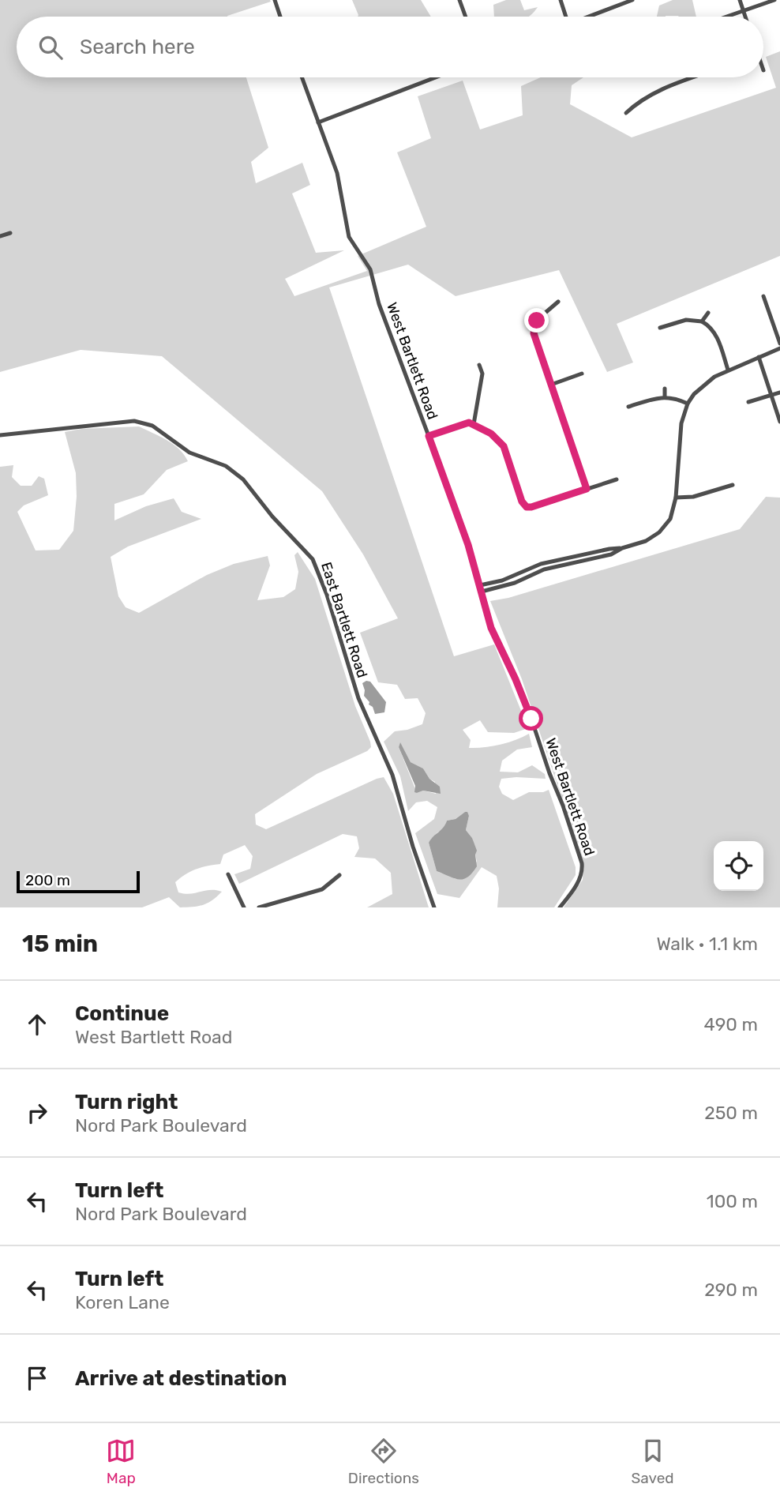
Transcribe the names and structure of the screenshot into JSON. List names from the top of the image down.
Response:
{
  "streets": {
    "street": ["West Bartlett Road", "East Bartlett Road"]
  },
  "scale_bar": "200 m",
  "page": {
    "search": "Search here",
    "scale": "200 m",
    "heading": ["15 min", "Walk · 1.1 km"],
    "list": [
      ["Continue", "West Bartlett Road", "490 m"],
      ["Turn right", "Nord Park Boulevard", "250 m"],
      ["Turn left", "Nord Park Boulevard", "100 m"],
      ["Turn left", "Koren Lane", "290 m"],
      "Arrive at destination"
    ],
    "nav": ["Map", "Directions", "Saved"]
  }
}
